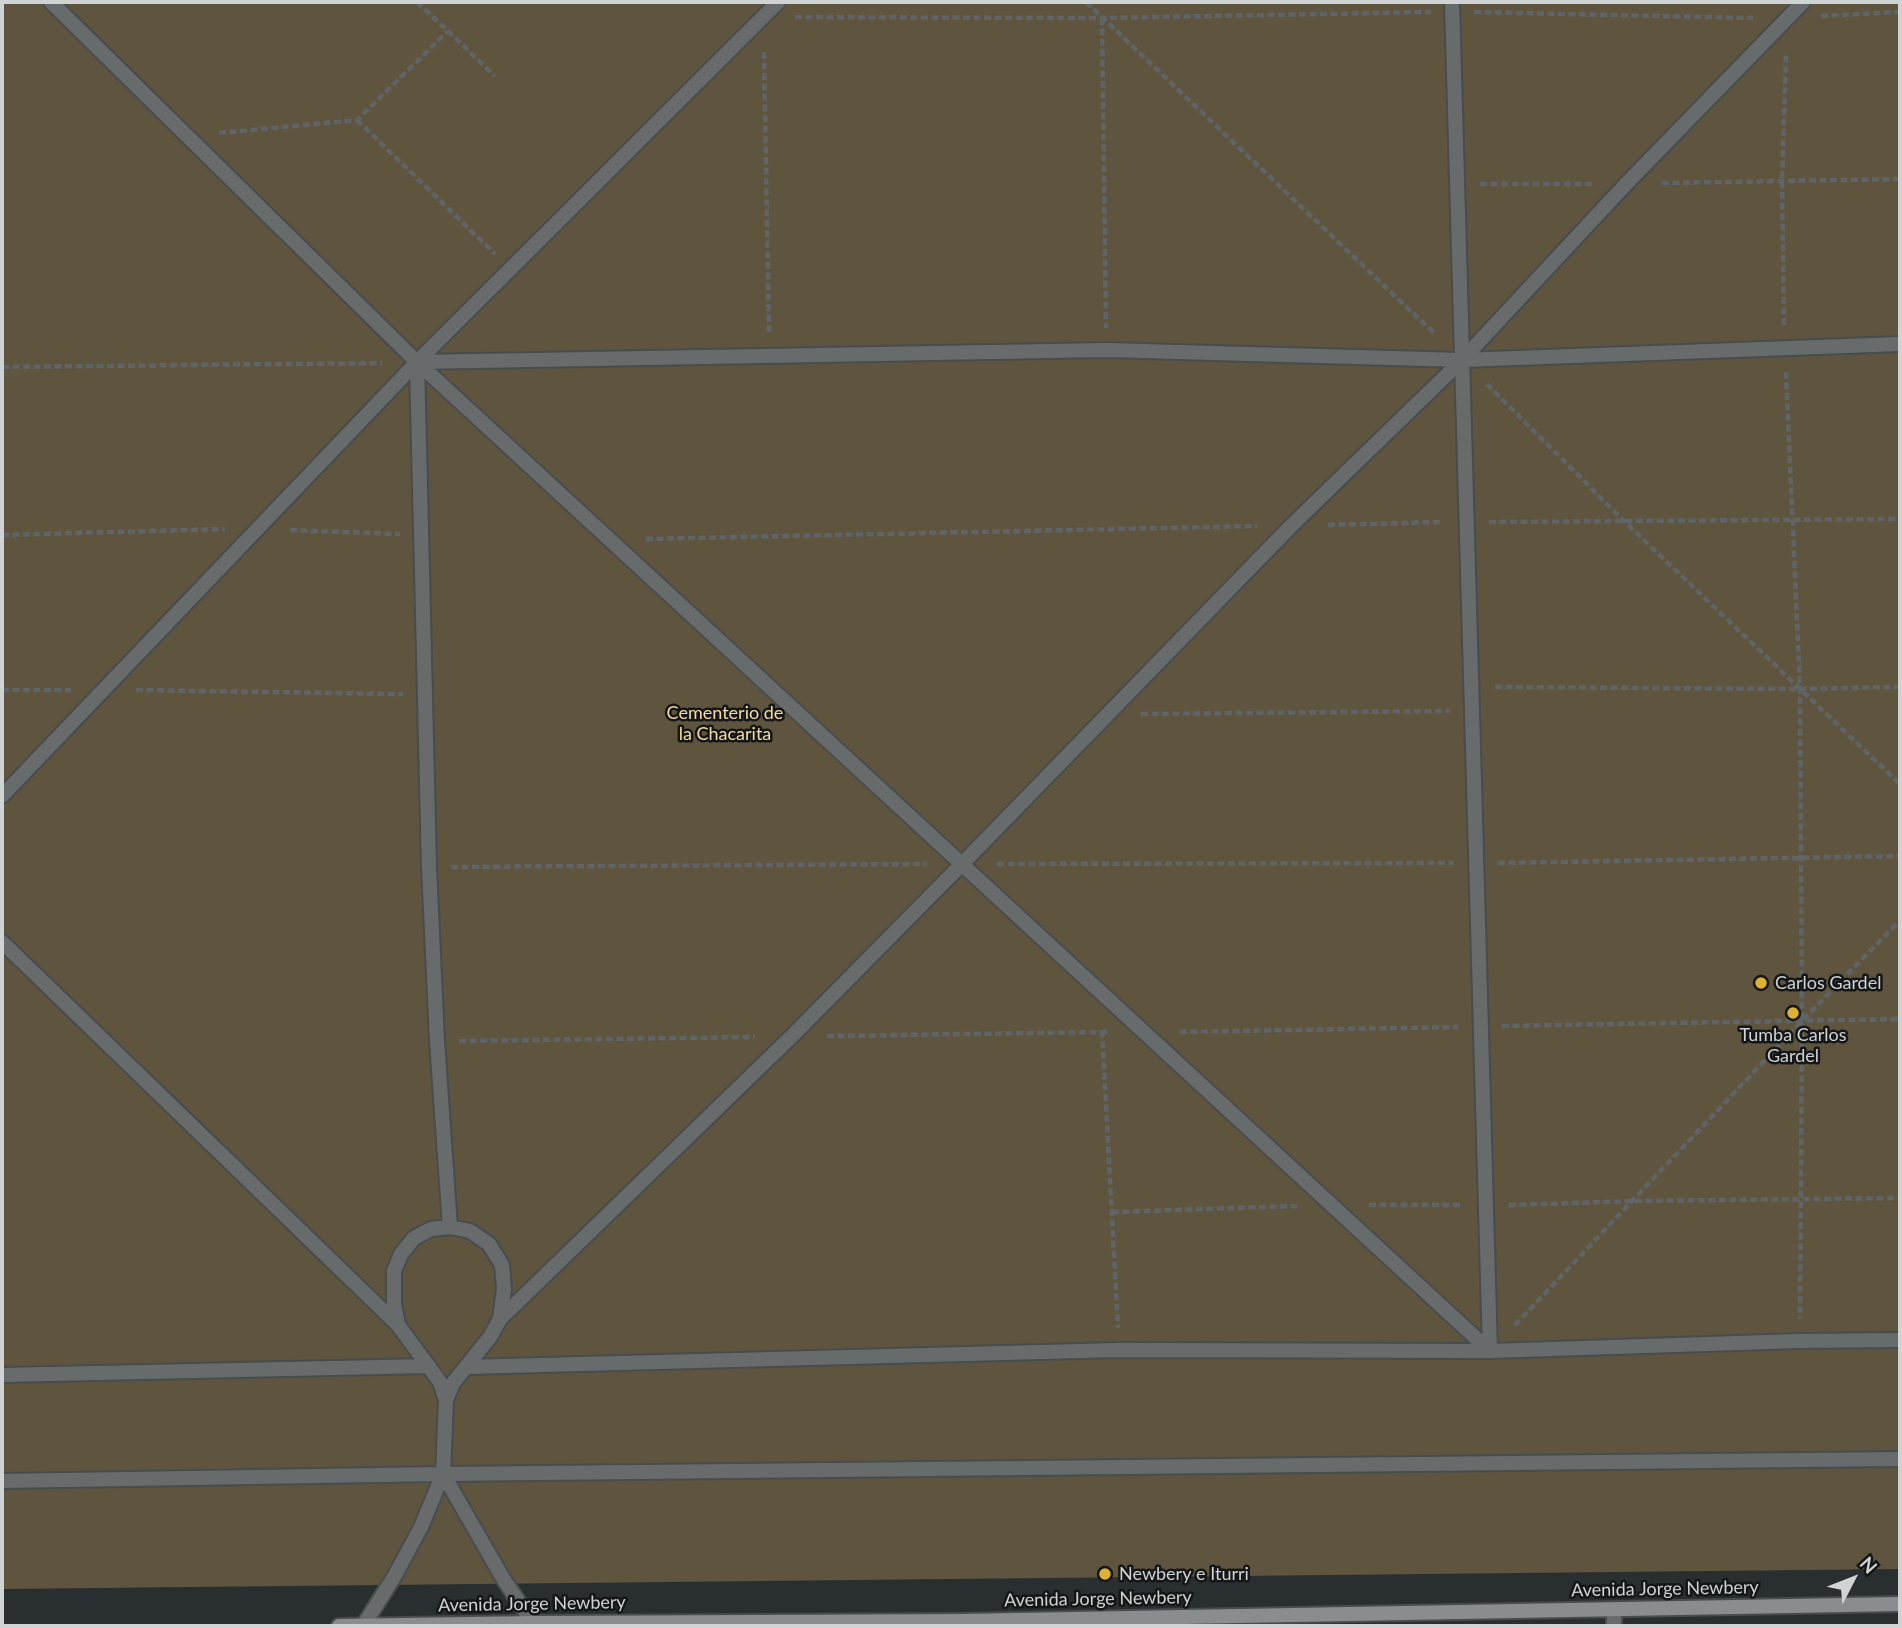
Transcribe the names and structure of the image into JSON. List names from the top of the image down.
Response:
{
  "streets": {
    "main road": ["Avenida Jorge Newbery"]
  },
  "parks": ["Cementerio de la Chacarita"],
  "places": ["Carlos Gardel", "Tumba Carlos Gardel", "Newbery e Iturri"],
  "north": "top right"
}
